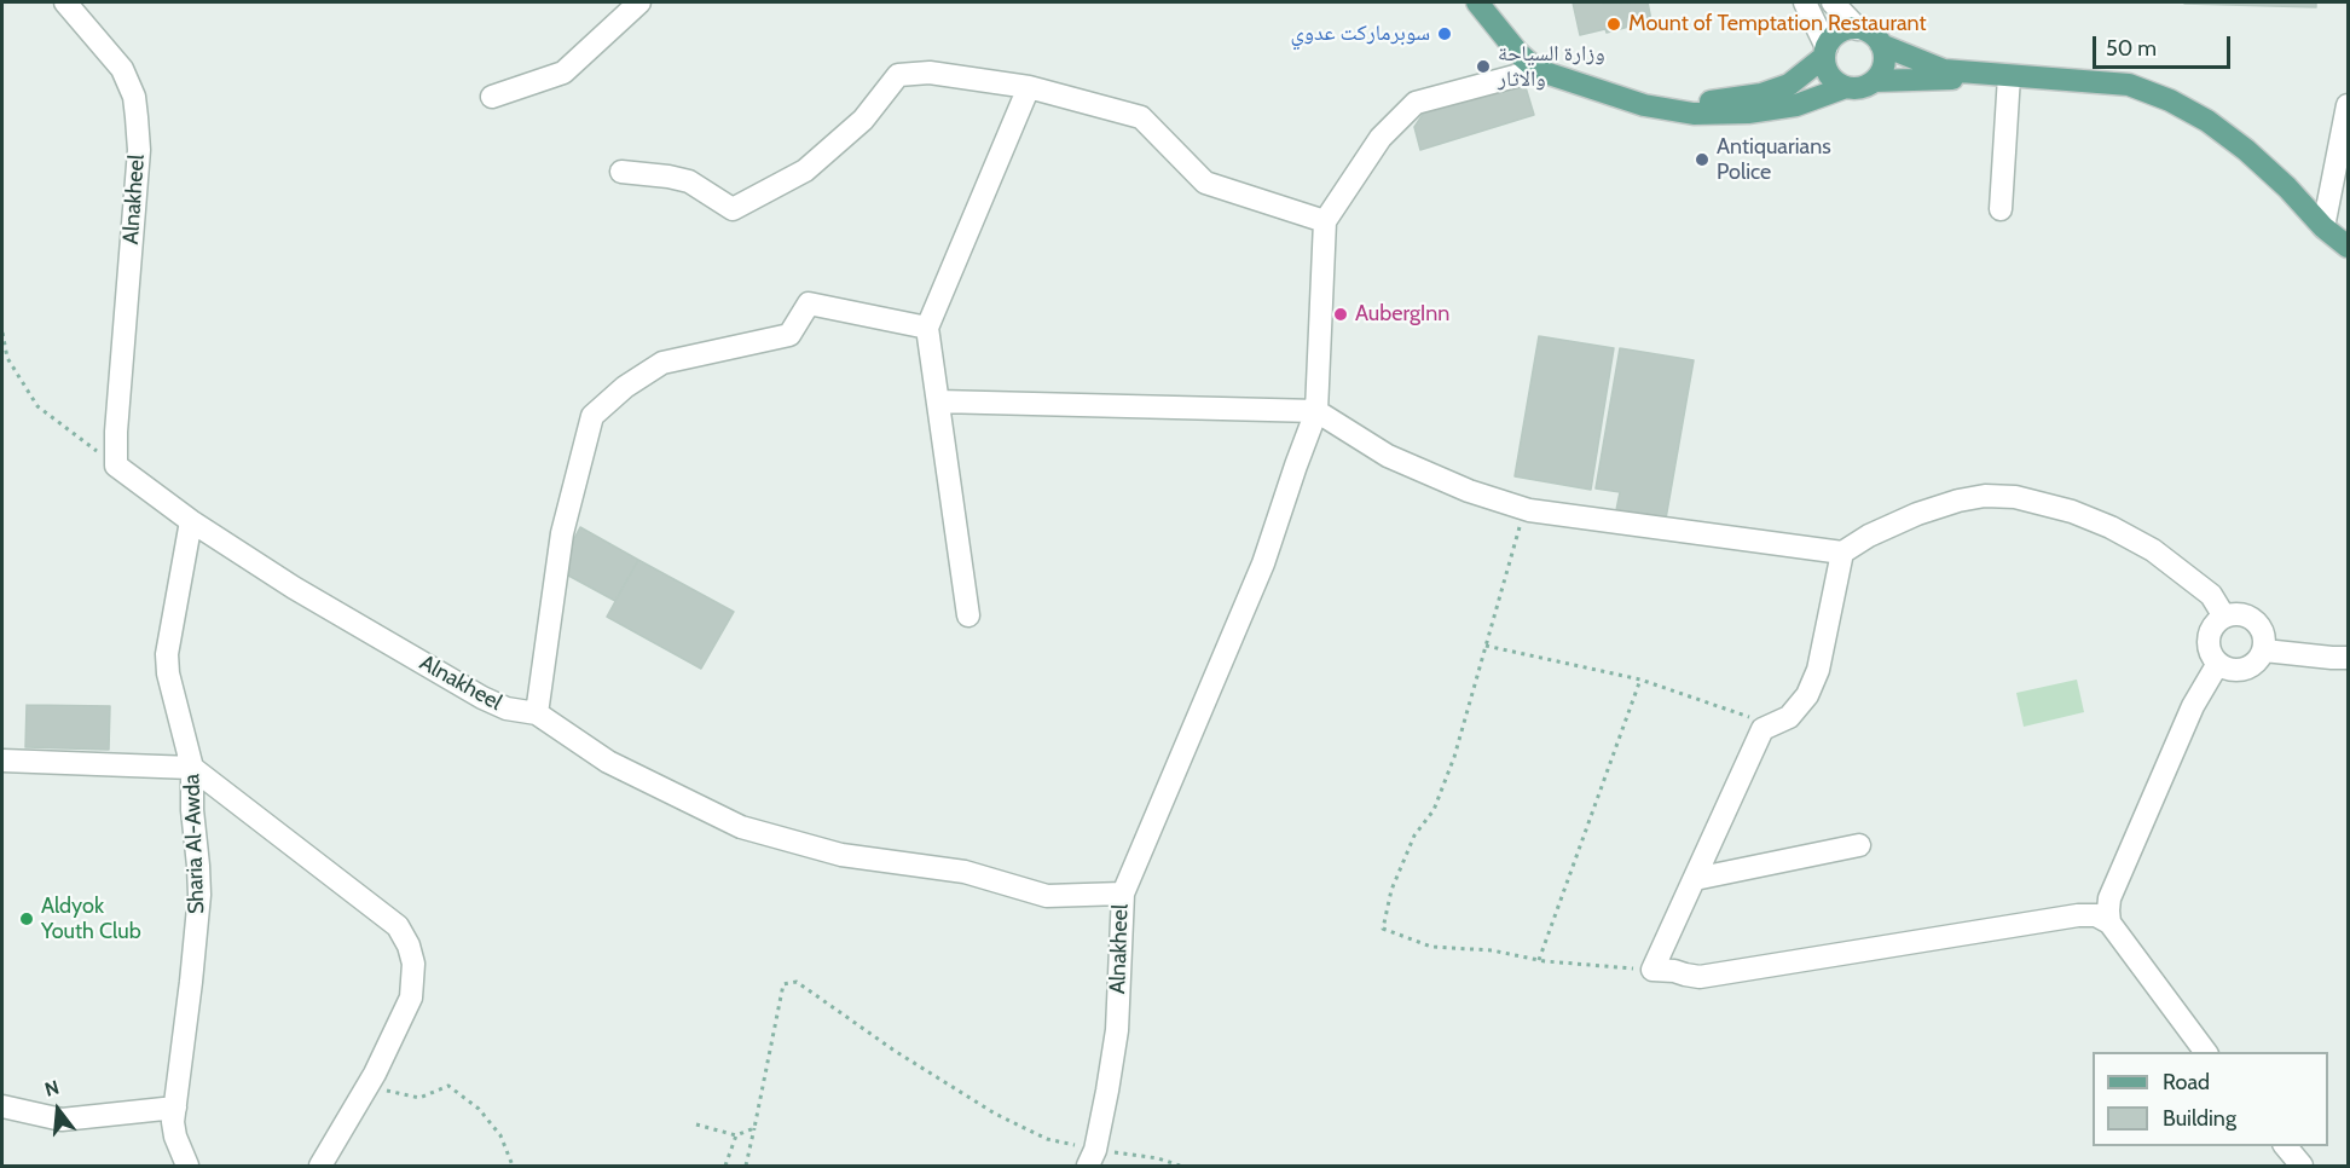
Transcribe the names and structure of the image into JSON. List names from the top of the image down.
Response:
{
  "streets": {
    "street": ["Alnakheel", "Sharia Al-Awda"]
  },
  "crossings": [
    ["Alnakheel", "Sharia Al-Awda"]
  ],
  "places": [
    "Mount of Temptation Restaurant",
    "سوبرماركت عدوي",
    "وزارة السياحة والاثار",
    "Antiquarians Police",
    "AubergInn",
    "Aldyok Youth Club"
  ],
  "legend": ["Road", "Building"],
  "scale_bar": "50 m",
  "north": "top"
}
